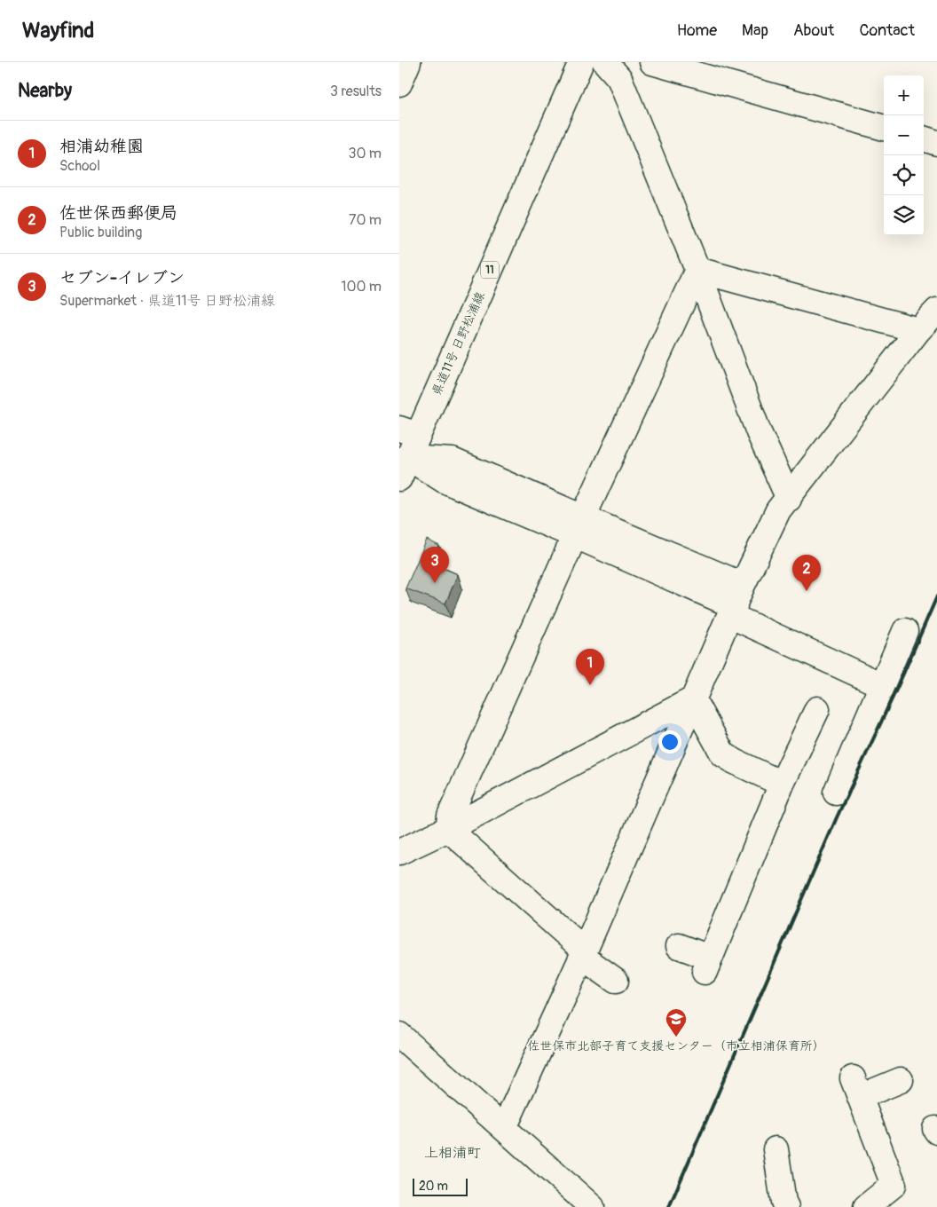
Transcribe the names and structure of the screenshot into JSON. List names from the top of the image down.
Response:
{
  "streets": {
    "street": ["11", "県道11号 日野松浦線"]
  },
  "districts": ["上相浦町"],
  "places": {
    "school or university": ["佐世保市北部子育て支援センター（市立相浦保育所）"]
  },
  "scale_bar": "20 m",
  "page": {
    "header": "Wayfind",
    "nav": [
      "Home",
      "Map",
      "About",
      "Contact"
    ],
    "heading": ["Nearby", "3 results"],
    "map_buttons": ["+", "−"],
    "list": [
      {
        "mark": "1",
        "name": "相浦幼稚園",
        "note": "School",
        "value": "30 m"
      },
      {
        "mark": "2",
        "name": "佐世保西郵便局",
        "note": "Public building",
        "value": "70 m"
      },
      {
        "mark": "3",
        "name": "セブン-イレブン",
        "note": "Supermarket · 県道11号 日野松浦線",
        "value": "100 m"
      }
    ],
    "pins": ["3", "2", "1"],
    "scale": "20 m"
  }
}
